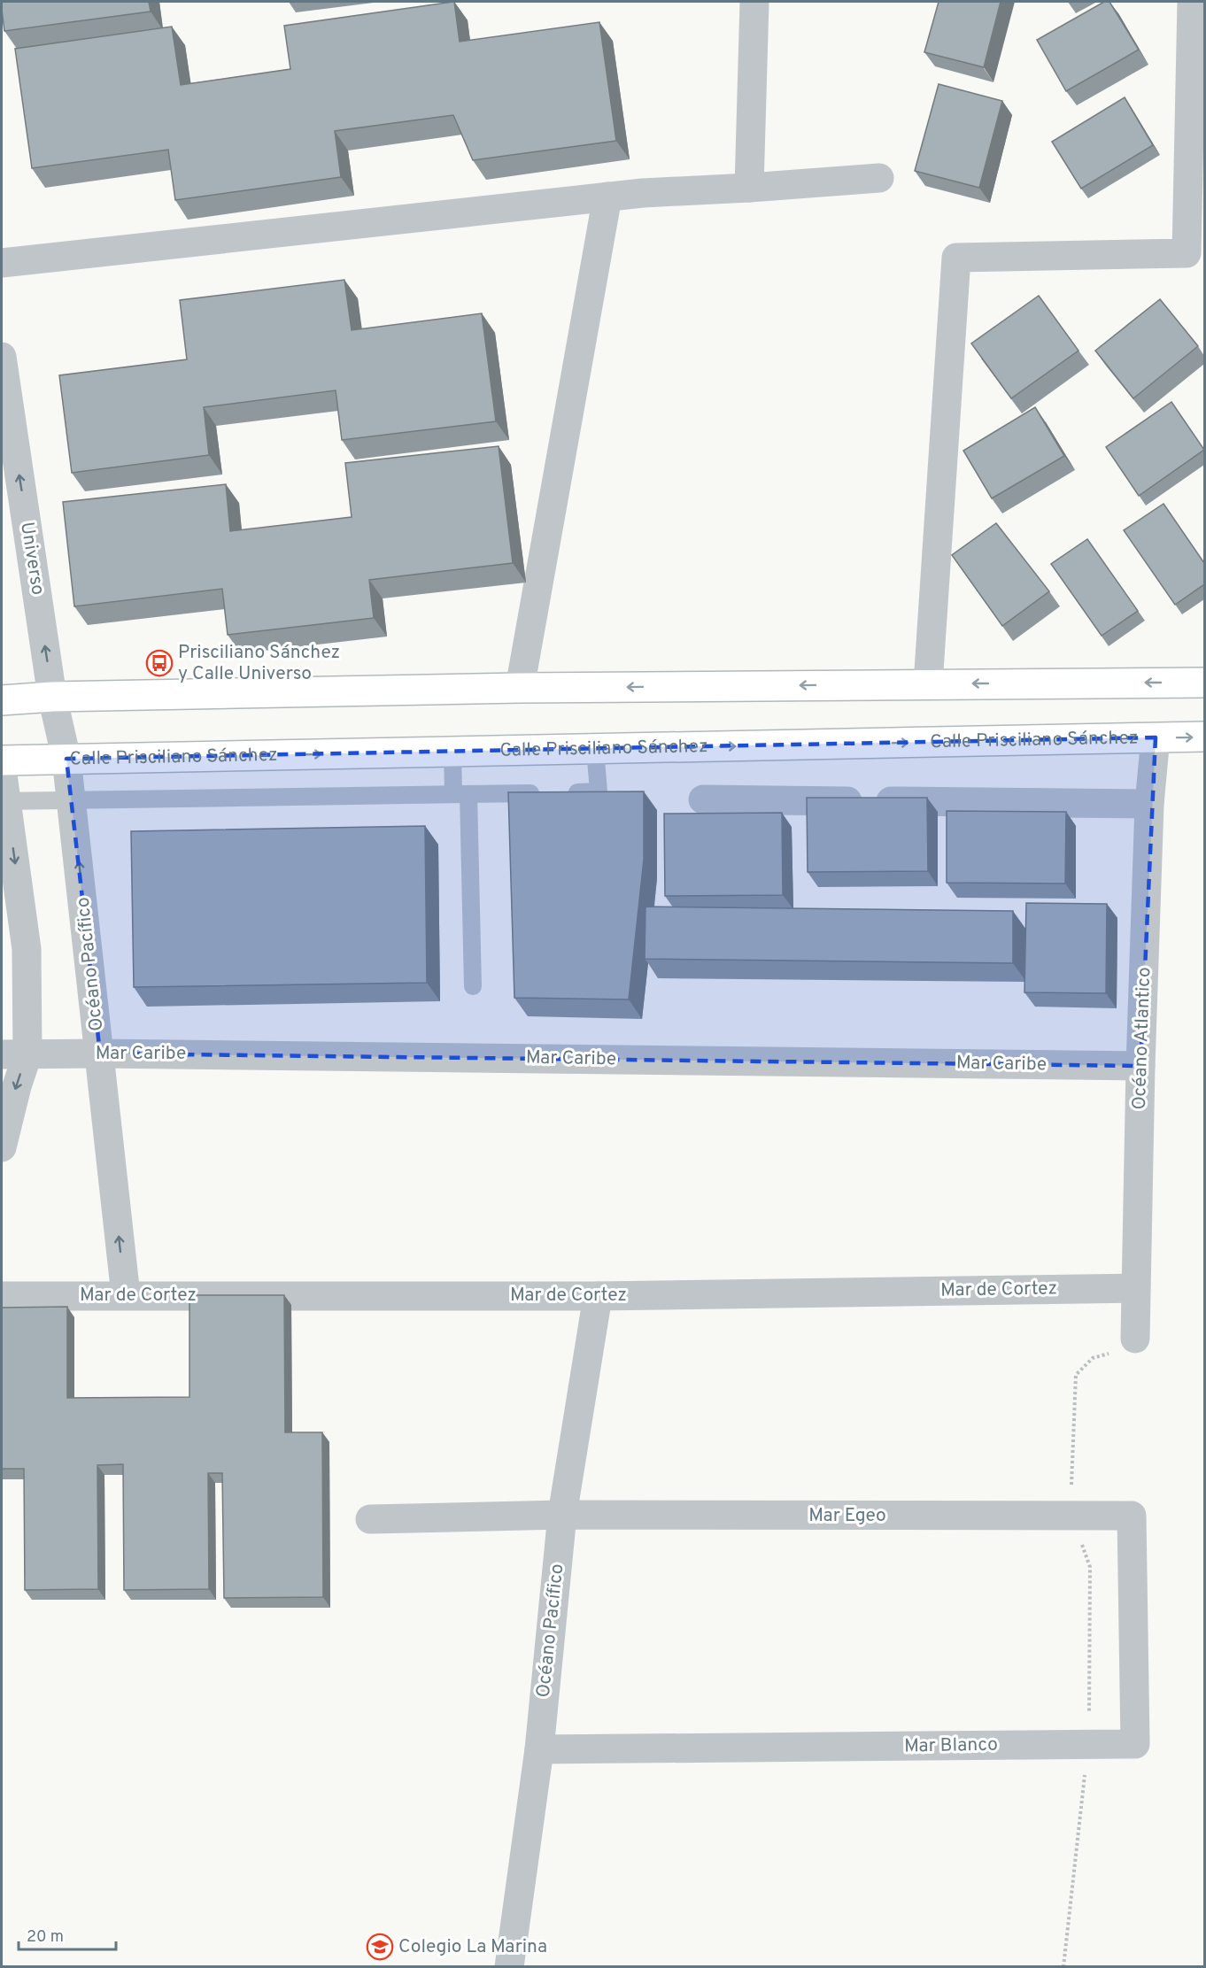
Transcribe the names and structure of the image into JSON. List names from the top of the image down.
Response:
{
  "streets": {
    "main road": ["Calle Prisciliano Sánchez"],
    "street": [
      "Universo",
      "Océano Pacífico",
      "Océano Atlantico",
      "Mar Caribe",
      "Mar de Cortez",
      "Mar Egeo",
      "Mar Blanco"
    ]
  },
  "crossings": [
    ["Universo", "Calle Prisciliano Sánchez"],
    ["Universo", "Océano Pacífico"],
    ["Calle Prisciliano Sánchez", "Océano Pacífico"],
    ["Calle Prisciliano Sánchez", "Océano Atlantico"],
    ["Océano Pacífico", "Mar Caribe"],
    ["Océano Pacífico", "Mar de Cortez"],
    ["Océano Pacífico", "Mar Egeo"],
    ["Océano Pacífico", "Mar Blanco"],
    ["Océano Atlantico", "Mar Caribe"],
    ["Océano Atlantico", "Mar de Cortez"],
    ["Mar Egeo", "Mar Blanco"]
  ],
  "one_way": ["Universo"],
  "places": {
    "bus stop": ["Prisciliano Sánchez y Calle Universo"],
    "school or university": ["Colegio La Marina"]
  },
  "scale_bar": "20 m"
}
